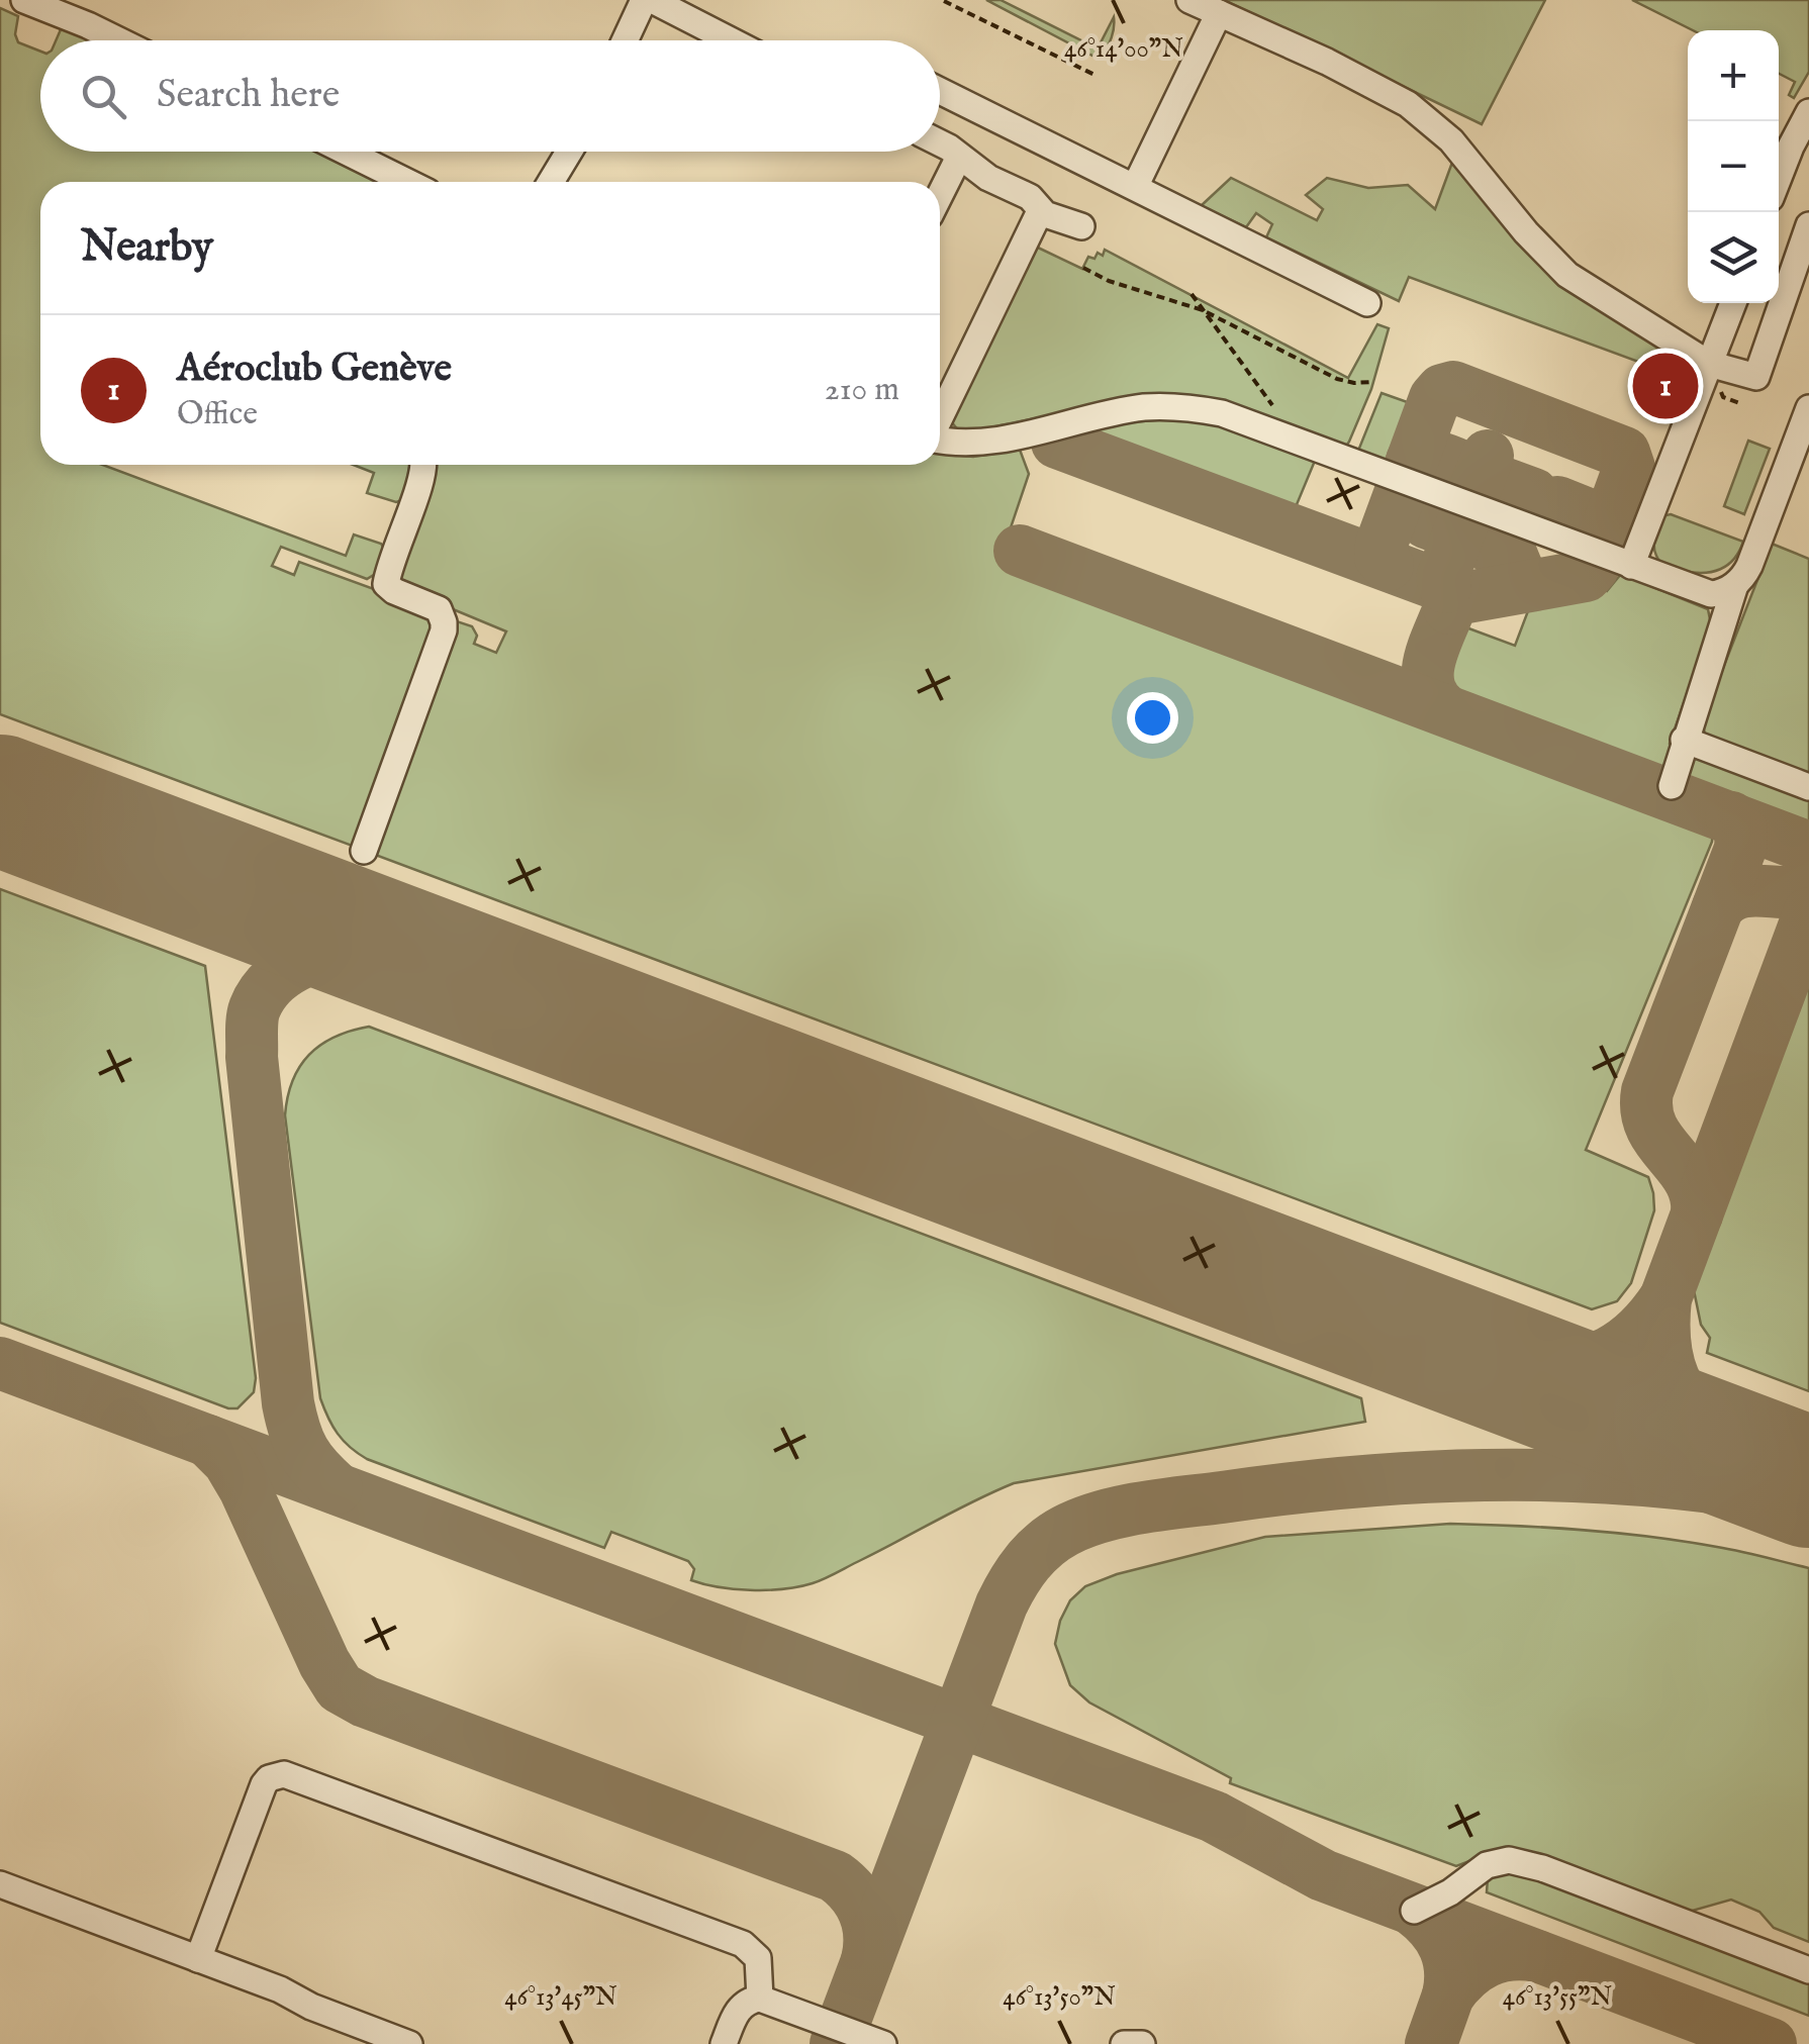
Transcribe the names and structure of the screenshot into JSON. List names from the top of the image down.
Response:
{
  "page": {
    "map_buttons": ["+", "−"],
    "search": "Search here",
    "heading": "Nearby",
    "list": [
      {
        "mark": "1",
        "name": "Aéroclub Genève",
        "note": "Office",
        "value": "210 m"
      }
    ],
    "pins": "1"
  },
  "coordinates": [
    "46°14'00\"N",
    "46°13'45\"N",
    "46°13'50\"N",
    "46°13'55\"N"
  ]
}
